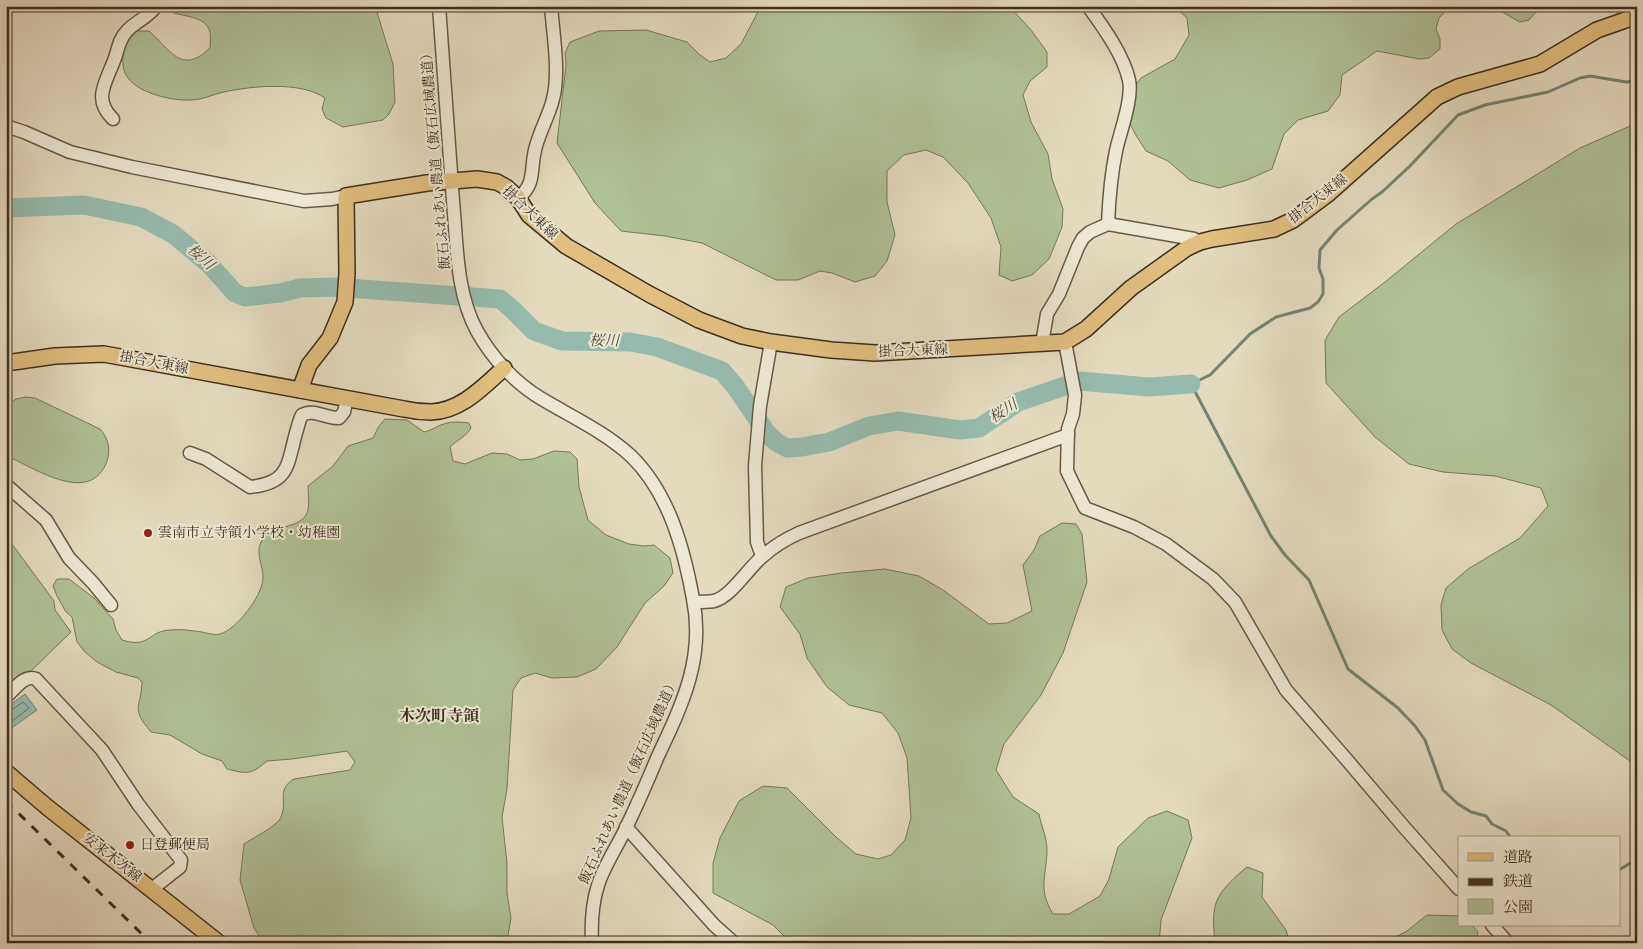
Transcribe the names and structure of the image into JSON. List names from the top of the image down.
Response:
{
  "streets": {
    "main road": ["掛合大東線", "安来木次線"],
    "street": ["飯石ふれあい農道（飯石広域農道）"]
  },
  "crossings": [
    ["飯石ふれあい農道（飯石広域農道）", "掛合大東線"]
  ],
  "districts": ["木次町寺領"],
  "water": ["桜川"],
  "places": ["雲南市立寺領小学校・幼稚園", "日登郵便局"],
  "legend": ["道路", "鉄道", "公園"]
}
